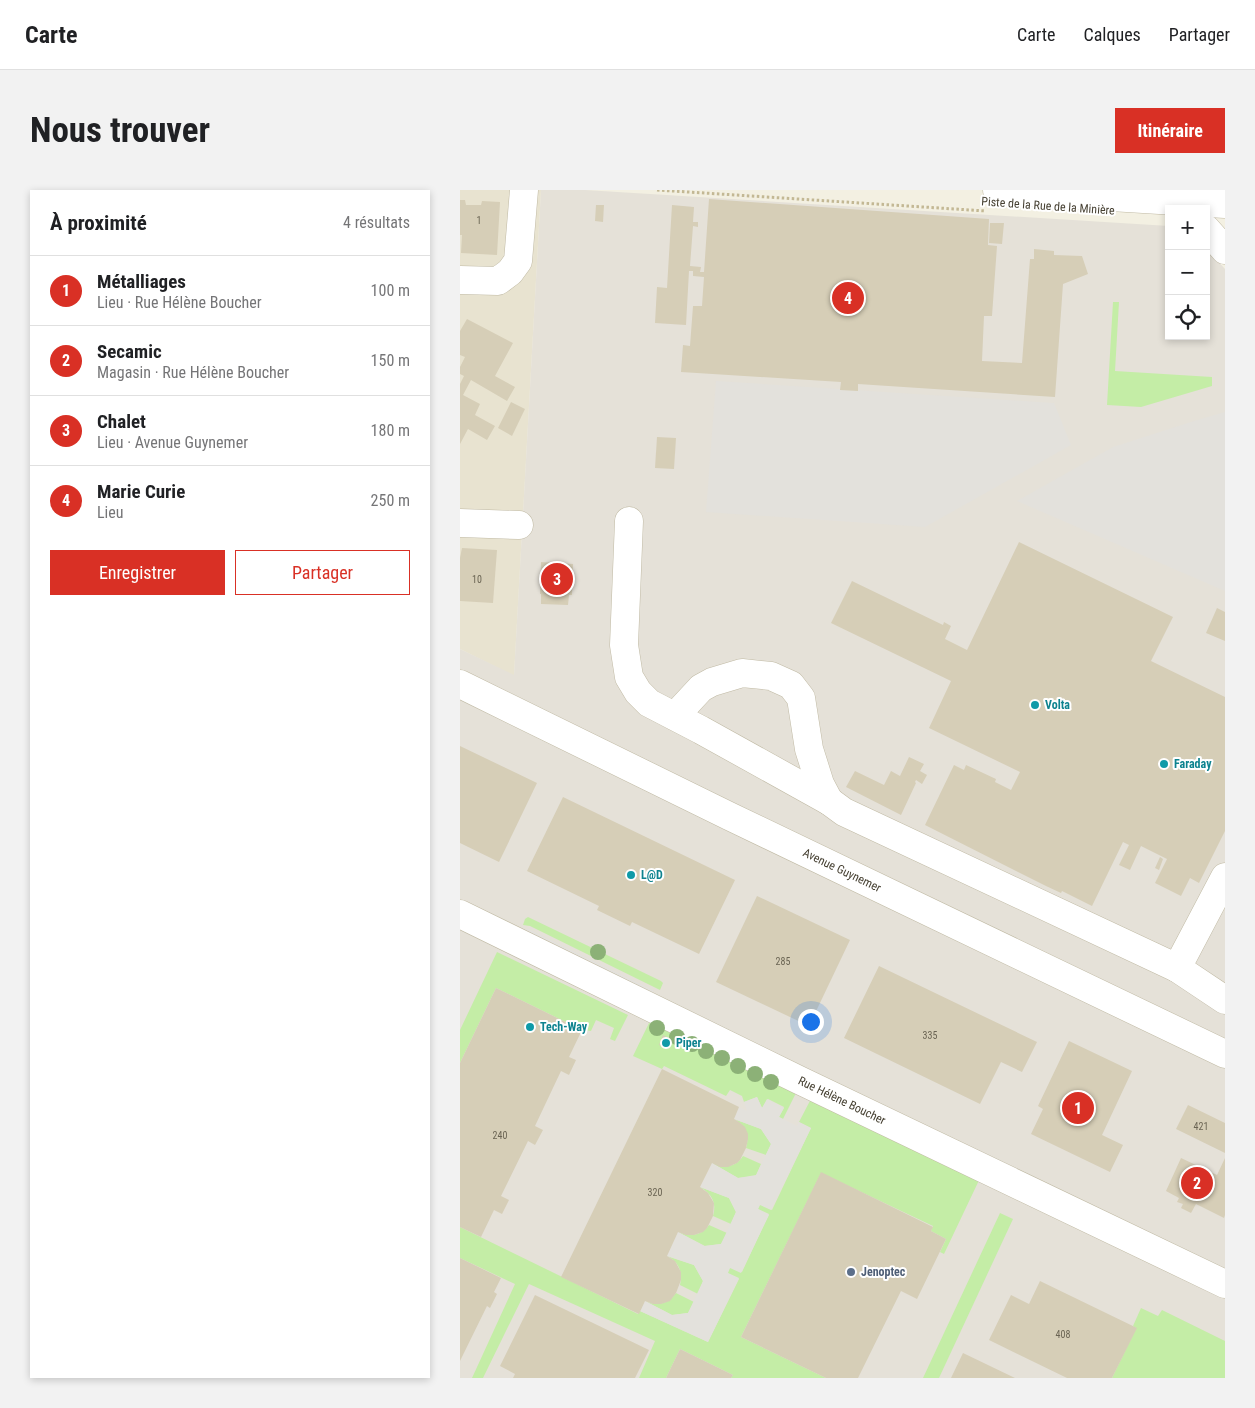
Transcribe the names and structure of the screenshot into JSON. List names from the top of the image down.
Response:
{
  "streets": {
    "street": ["Avenue Guynemer", "Rue Hélène Boucher"],
    "path": ["Piste de la Rue de la Minière"]
  },
  "places": [
    "Volta",
    "Faraday",
    "L@D",
    "Tech-Way",
    "Piper",
    "Jenoptec"
  ],
  "house_numbers": [
    "1",
    "10",
    "285",
    "335",
    "421",
    "240",
    "320",
    "408"
  ],
  "page": {
    "header": "Carte",
    "nav": ["Carte", "Calques", "Partager"],
    "buttons": [
      "Itinéraire",
      ["Enregistrer", "Partager"]
    ],
    "title": "Nous trouver",
    "heading": ["À proximité", "4 résultats"],
    "map_buttons": ["+", "−"],
    "list": [
      {
        "mark": "1",
        "name": "Métalliages",
        "note": "Lieu · Rue Hélène Boucher",
        "value": "100 m"
      },
      {
        "mark": "2",
        "name": "Secamic",
        "note": "Magasin · Rue Hélène Boucher",
        "value": "150 m"
      },
      {
        "mark": "3",
        "name": "Chalet",
        "note": "Lieu · Avenue Guynemer",
        "value": "180 m"
      },
      {
        "mark": "4",
        "name": "Marie Curie",
        "note": "Lieu",
        "value": "250 m"
      }
    ],
    "pins": [
      "4",
      "3",
      "1",
      "2"
    ]
  }
}
